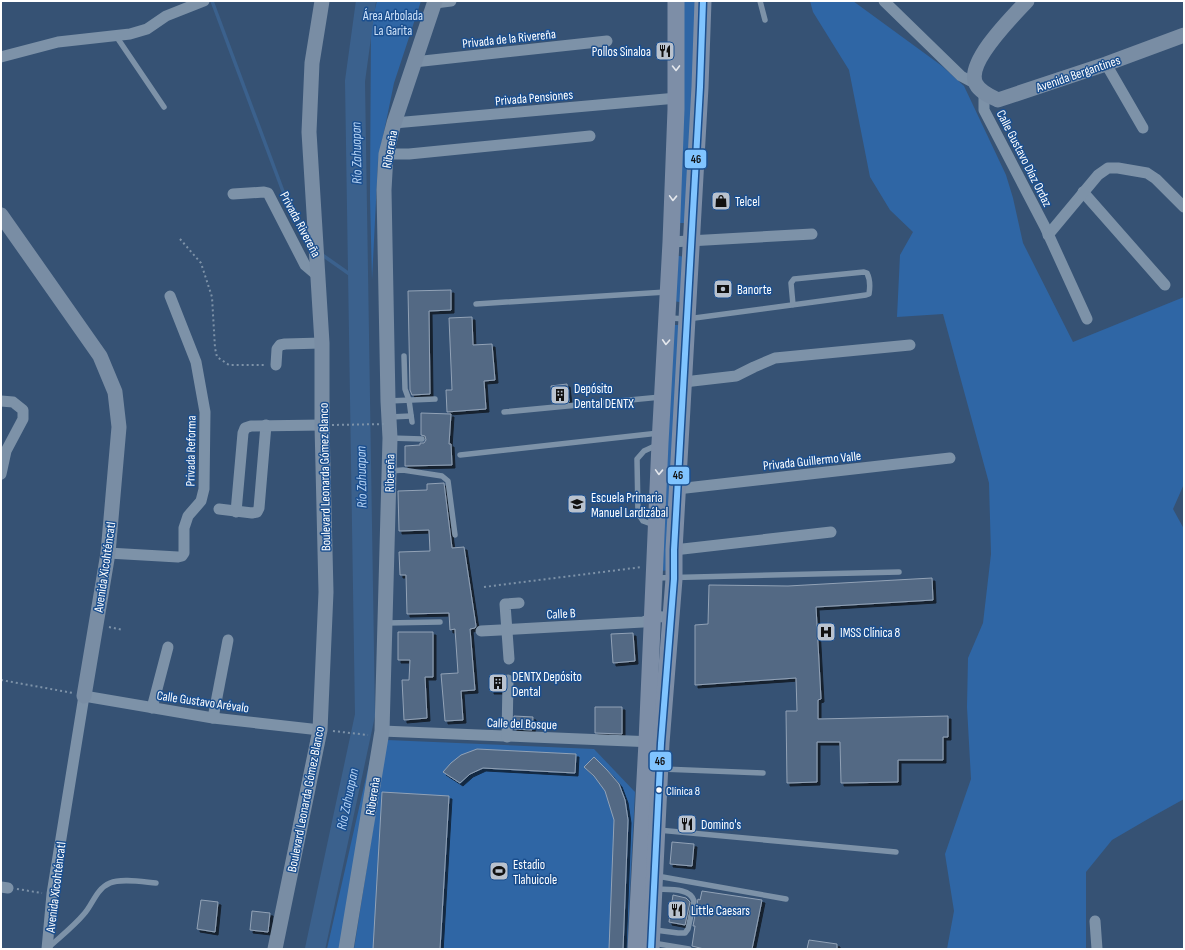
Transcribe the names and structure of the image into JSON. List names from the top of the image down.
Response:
{
  "streets": {
    "street": [
      "Privada de la Rivereña",
      "Avenida Bergantines",
      "Privada Pensiones",
      "Ribereña",
      "Calle Gustavo Díaz Ordaz",
      "Privada Rivereña",
      "Privada Reforma",
      "Privada Guillermo Valle",
      "Boulevard Leonarda Gómez Blanco",
      "Avenida Xicohténcatl",
      "Calle B",
      "Calle Gustavo Arévalo",
      "Calle del Bosque"
    ]
  },
  "crossings": [
    ["Privada de la Rivereña", "Ribereña"],
    ["Avenida Bergantines", "Calle Gustavo Díaz Ordaz"],
    ["Privada Pensiones", "Ribereña"],
    ["Ribereña", "Calle del Bosque"],
    ["Privada Rivereña", "Boulevard Leonarda Gómez Blanco"],
    ["Privada Reforma", "Avenida Xicohténcatl"],
    ["Boulevard Leonarda Gómez Blanco", "Calle Gustavo Arévalo"],
    ["Avenida Xicohténcatl", "Calle Gustavo Arévalo"]
  ],
  "water": ["Río Zahuapan"],
  "parks": ["Área Arbolada La Garita"],
  "places": {
    "restaurant": ["Pollos Sinaloa", "Domino's", "Little Caesars"],
    "shop": ["Telcel"],
    "bank": ["Banorte"],
    "building": ["Depósito Dental DENTX", "DENTX Depósito Dental"],
    "school or university": ["Escuela Primaria Manuel Lardizábal"],
    "hospital": ["IMSS Clínica 8"],
    "other": ["Clínica 8"],
    "sports": ["Estadio Tlahuicole"]
  },
  "lines": ["transit line 46"]
}
